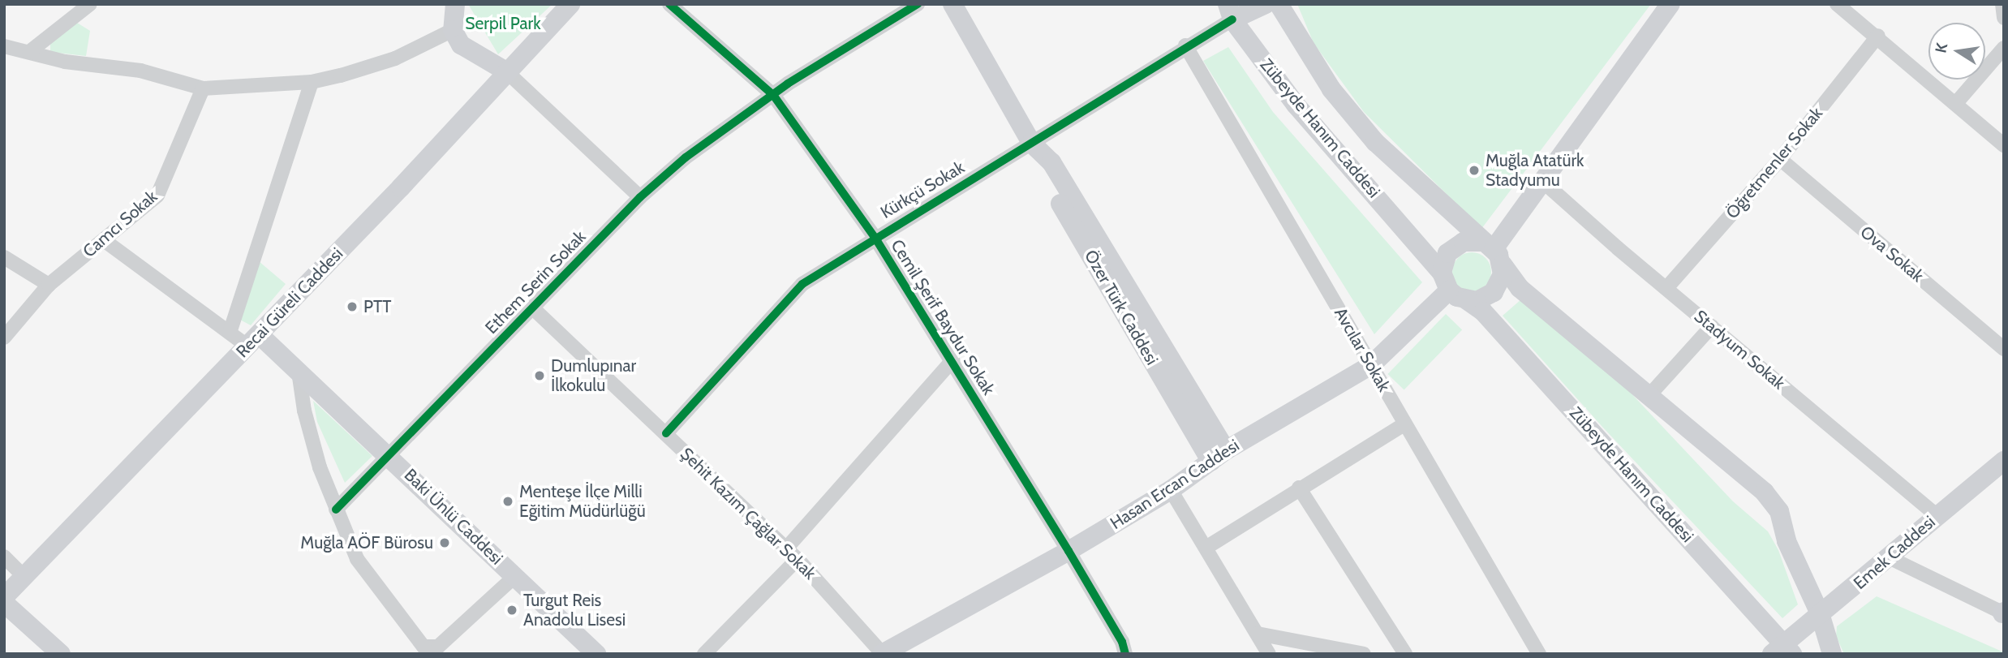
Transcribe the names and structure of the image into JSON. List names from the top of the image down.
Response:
{
  "streets": {
    "main road": [
      "Zübeyde Hanım Caddesi",
      "Recai Güreli Caddesi",
      "Özer Türk Caddesi",
      "Hasan Ercan Caddesi",
      "Baki Ünlü Caddesi",
      "Emek Caddesi"
    ],
    "street": [
      "Öğretmenler Sokak",
      "Kürkçü Sokak",
      "Camcı Sokak",
      "Ova Sokak",
      "Ethem Serin Sokak",
      "Cemil Şerif Baydur Sokak",
      "Avcılar Sokak",
      "Stadyum Sokak",
      "Şehit Kazım Çağlar Sokak"
    ]
  },
  "crossings": [
    ["Zübeyde Hanım Caddesi", "Kürkçü Sokak"],
    ["Zübeyde Hanım Caddesi", "Hasan Ercan Caddesi"],
    ["Zübeyde Hanım Caddesi", "Emek Caddesi"],
    ["Öğretmenler Sokak", "Ova Sokak"],
    ["Öğretmenler Sokak", "Stadyum Sokak"],
    ["Kürkçü Sokak", "Özer Türk Caddesi"],
    ["Kürkçü Sokak", "Cemil Şerif Baydur Sokak"],
    ["Kürkçü Sokak", "Avcılar Sokak"],
    ["Kürkçü Sokak", "Şehit Kazım Çağlar Sokak"],
    ["Ethem Serin Sokak", "Cemil Şerif Baydur Sokak"],
    ["Ethem Serin Sokak", "Şehit Kazım Çağlar Sokak"],
    ["Ethem Serin Sokak", "Baki Ünlü Caddesi"],
    ["Recai Güreli Caddesi", "Baki Ünlü Caddesi"],
    ["Özer Türk Caddesi", "Hasan Ercan Caddesi"],
    ["Cemil Şerif Baydur Sokak", "Hasan Ercan Caddesi"],
    ["Avcılar Sokak", "Hasan Ercan Caddesi"],
    ["Stadyum Sokak", "Emek Caddesi"],
    ["Hasan Ercan Caddesi", "Şehit Kazım Çağlar Sokak"]
  ],
  "parks": ["Serpil Park"],
  "places": [
    "Muğla Atatürk Stadyumu",
    "PTT",
    "Dumlupınar İlkokulu",
    "Menteşe İlçe Milli Eğitim Müdürlüğü",
    "Muğla AÖF Bürosu",
    "Turgut Reis Anadolu Lisesi"
  ],
  "north": "left"
}
